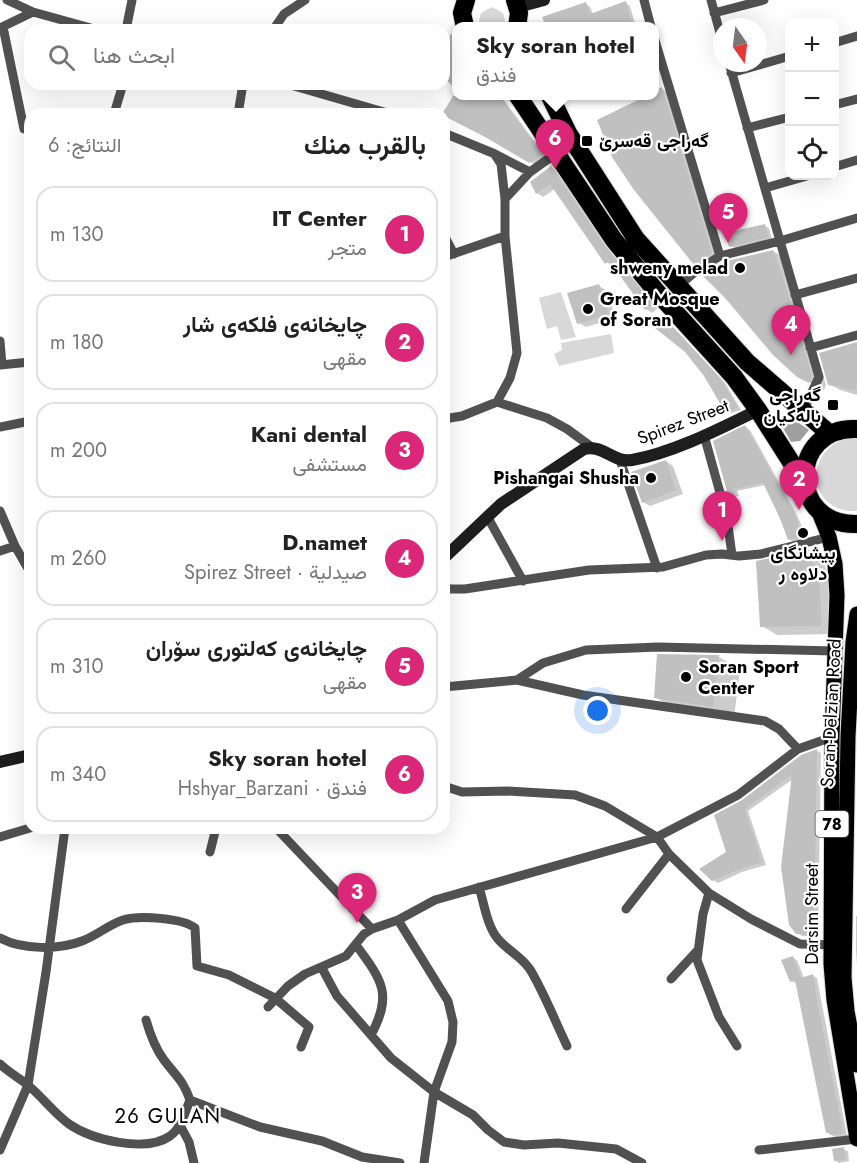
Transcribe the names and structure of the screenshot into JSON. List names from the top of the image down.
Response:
{
  "streets": {
    "main road": [
      "Spirez Street",
      "Soran-Delzian Road",
      "78",
      "Darsim Street"
    ]
  },
  "crossings": [
    ["Soran-Delzian Road", "Darsim Street"]
  ],
  "districts": ["26 GULAN"],
  "places": {
    "transit": ["گەراجی قەسرێ", "گەراجی بالەکیان"],
    "other": [
      "shweny melad",
      "Great Mosque of Soran",
      "Pishangai Shusha",
      "پیشانگای دلاوه ر",
      "Soran Sport Center"
    ]
  },
  "north": "bottom",
  "page": {
    "map_buttons": ["+", "−"],
    "popup": ["Sky soran hotel", "فندق"],
    "search": "ابحث هنا",
    "heading": ["بالقرب منك", "النتائج: 6"],
    "pins": [
      "6",
      "5",
      "4",
      "2",
      "1",
      "3"
    ],
    "list": [
      {
        "mark": "1",
        "name": "IT Center",
        "note": "متجر",
        "value": "130 m"
      },
      {
        "mark": "2",
        "name": "چایخانەی فلکەی شار",
        "note": "مقهى",
        "value": "180 m"
      },
      {
        "mark": "3",
        "name": "Kani dental",
        "note": "مستشفى",
        "value": "200 m"
      },
      {
        "mark": "4",
        "name": "D.namet",
        "note": "صيدلية · Spirez Street",
        "value": "260 m"
      },
      {
        "mark": "5",
        "name": "چایخانەی کەلتوری سۆران",
        "note": "مقهى",
        "value": "310 m"
      },
      {
        "mark": "6",
        "name": "Sky soran hotel",
        "note": "فندق · Hshyar_Barzani",
        "value": "340 m"
      }
    ]
  }
}
